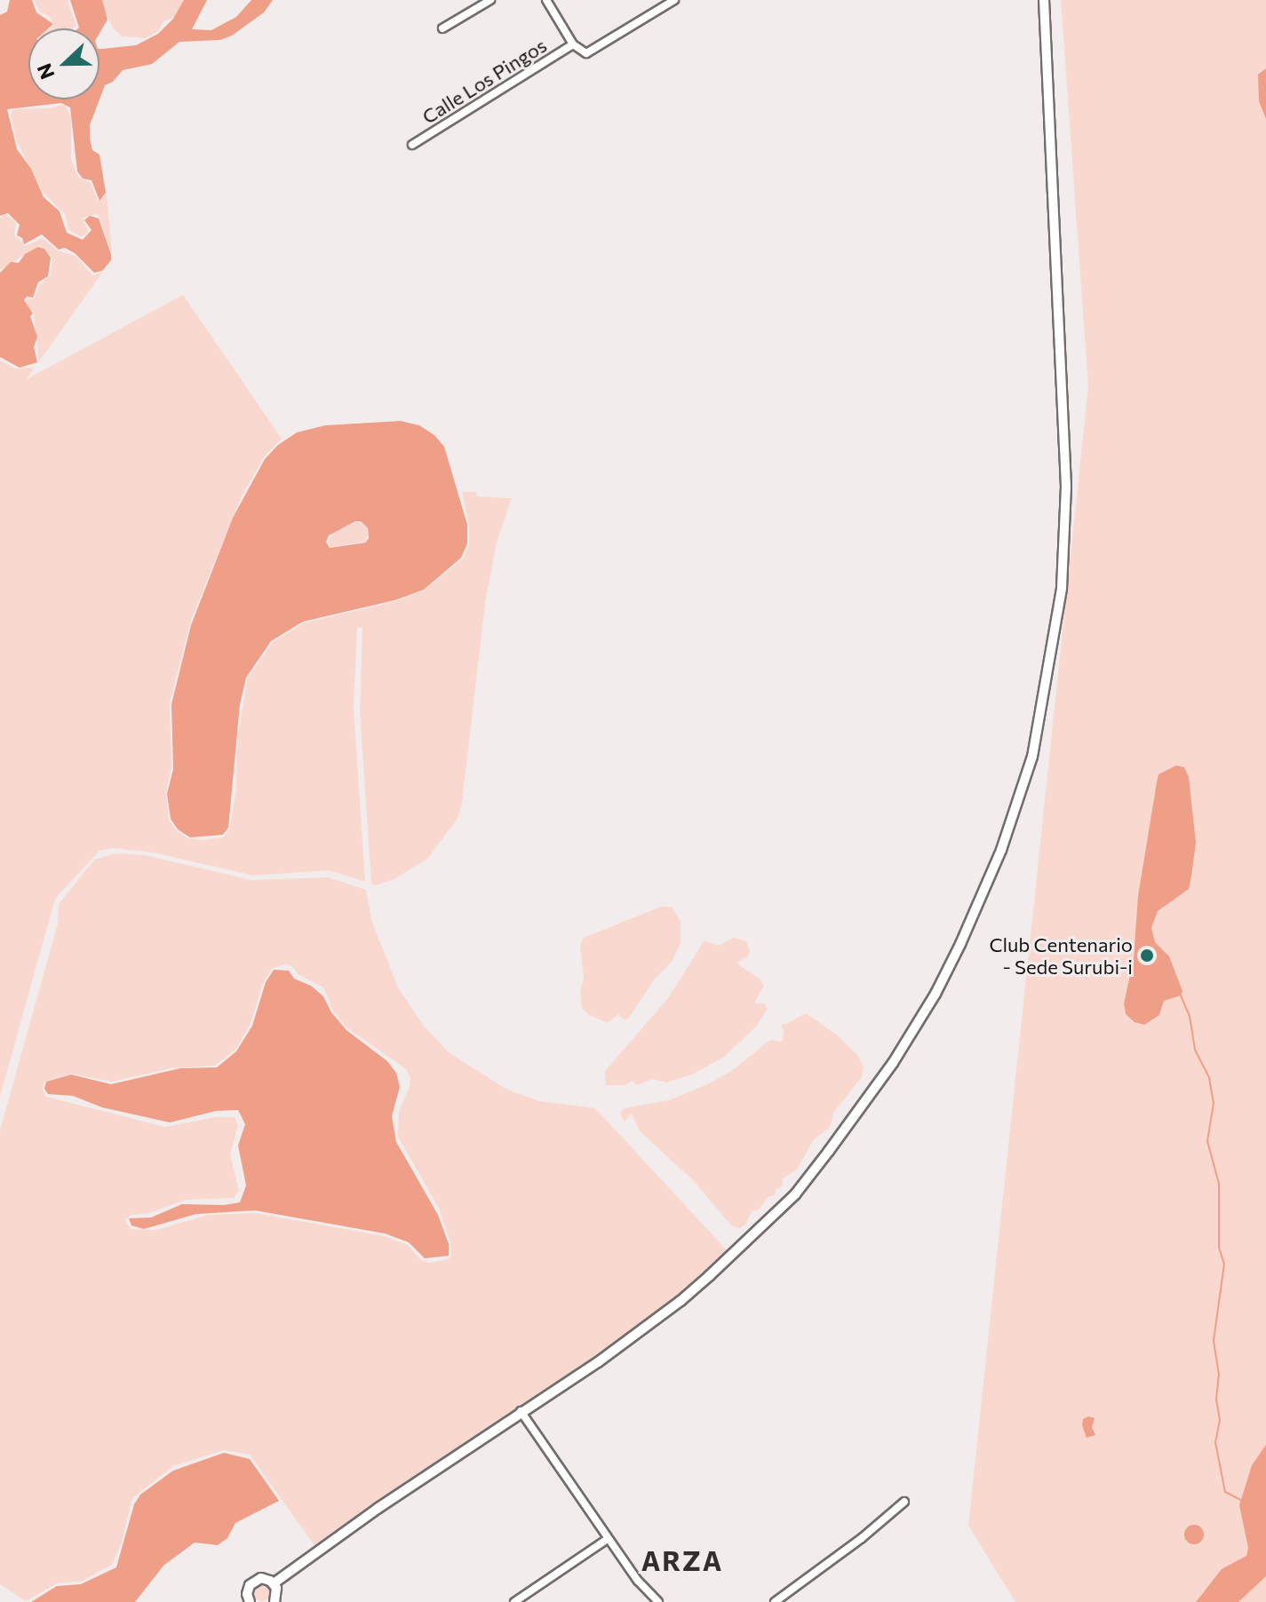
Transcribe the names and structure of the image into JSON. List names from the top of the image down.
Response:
{
  "streets": {
    "street": ["Calle Los Pingos"]
  },
  "districts": ["ARZA"],
  "places": ["Club Centenario - Sede Surubi-i"],
  "north": "left"
}
